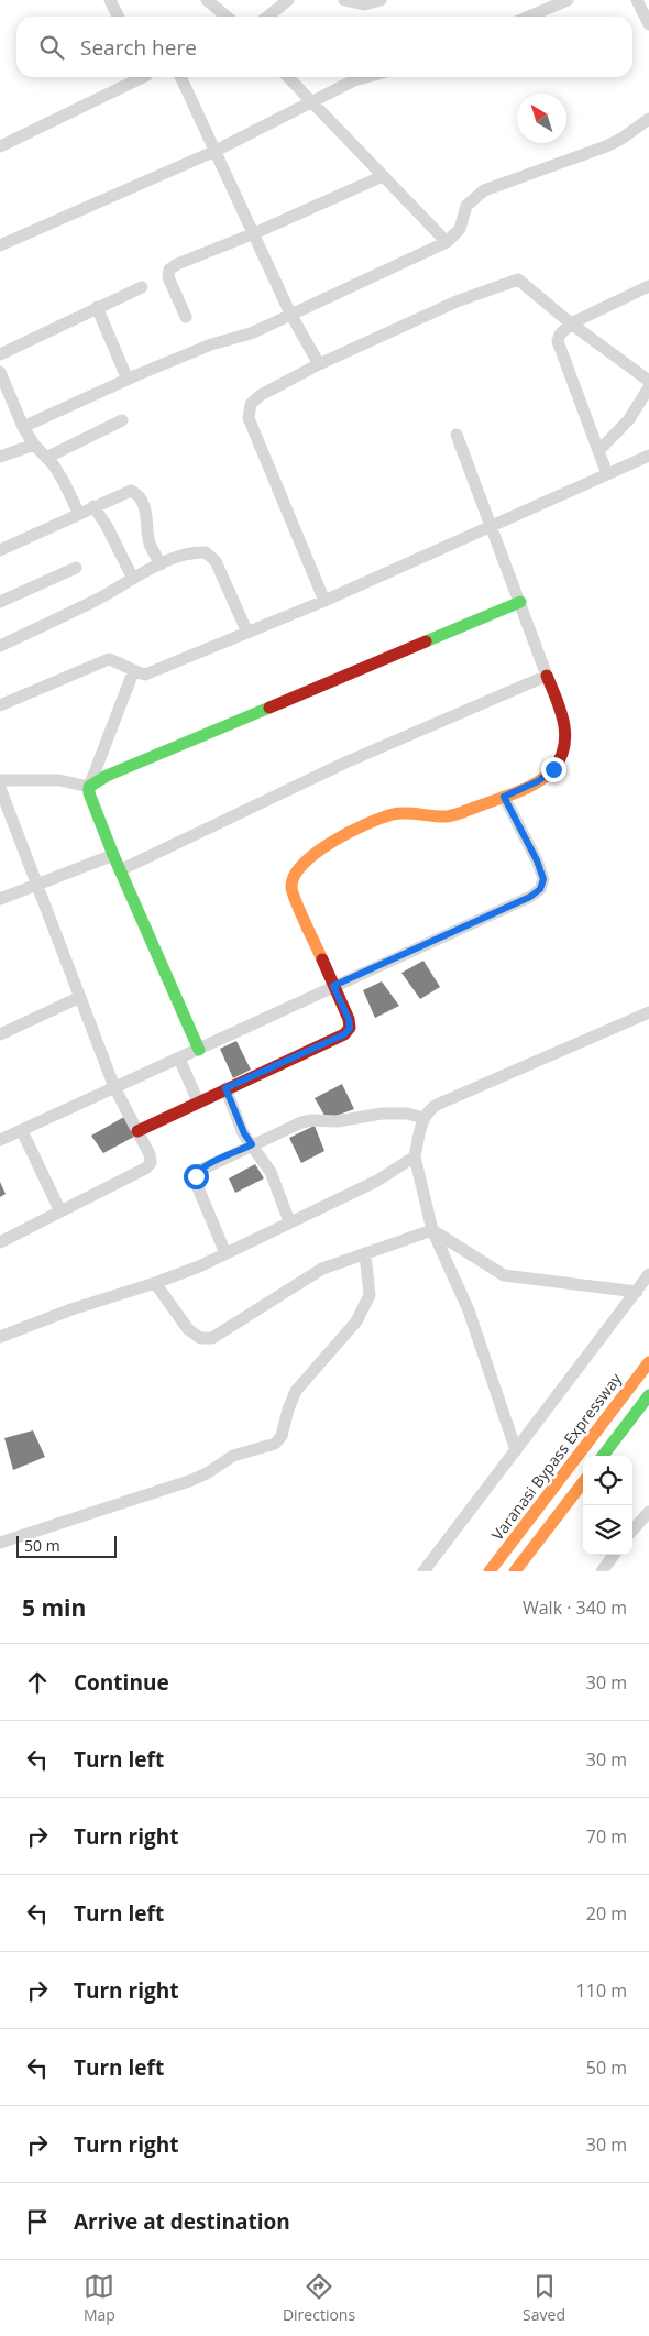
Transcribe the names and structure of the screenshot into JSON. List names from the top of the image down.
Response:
{
  "streets": {
    "main road": ["Varanasi Bypass Expressway"]
  },
  "scale_bar": "50 m",
  "north": "top left",
  "page": {
    "search": "Search here",
    "scale": "50 m",
    "heading": ["5 min", "Walk · 340 m"],
    "list": [
      ["Continue", "30 m"],
      ["Turn left", "30 m"],
      ["Turn right", "70 m"],
      ["Turn left", "20 m"],
      ["Turn right", "110 m"],
      ["Turn left", "50 m"],
      ["Turn right", "30 m"],
      "Arrive at destination"
    ],
    "nav": ["Map", "Directions", "Saved"]
  }
}
